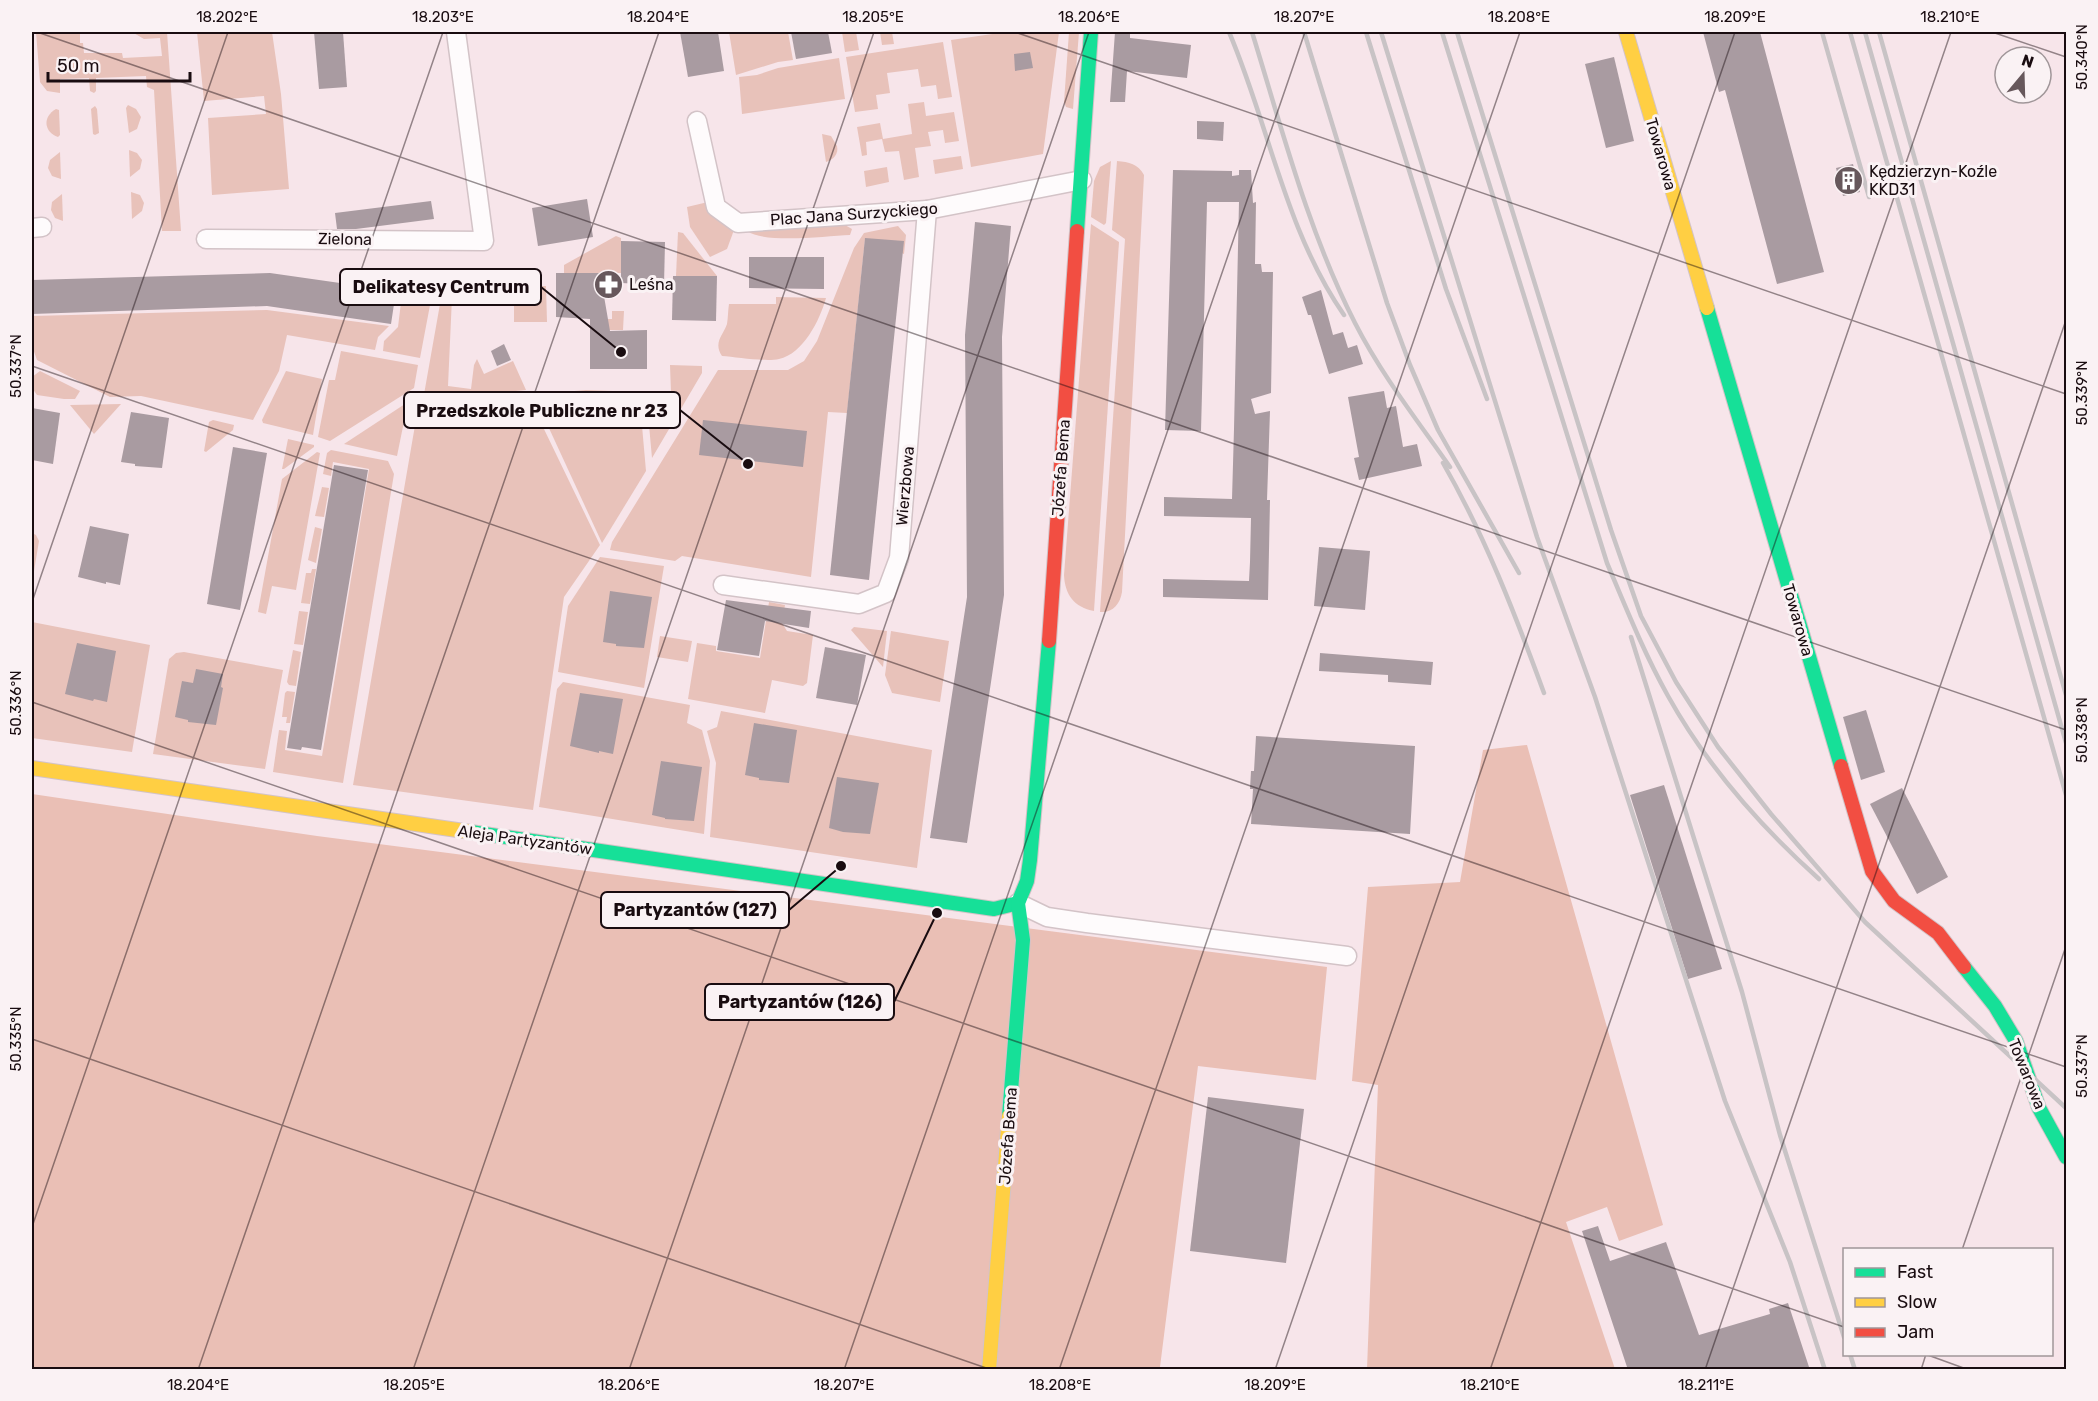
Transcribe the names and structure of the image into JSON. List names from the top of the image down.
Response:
{
  "streets": {
    "street": [
      "Towarowa",
      "Plac Jana Surzyckiego",
      "Zielona",
      "Józefa Bema",
      "Wierzbowa",
      "Aleja Partyzantów"
    ]
  },
  "crossings": [
    ["Plac Jana Surzyckiego", "Józefa Bema"],
    ["Plac Jana Surzyckiego", "Wierzbowa"],
    ["Józefa Bema", "Aleja Partyzantów"]
  ],
  "places": {
    "building": ["Kędzierzyn-Koźle KKD31"],
    "pharmacy": ["Leśna"],
    "other": [
      "Delikatesy Centrum",
      "Przedszkole Publiczne nr 23",
      "Partyzantów (127)",
      "Partyzantów (126)"
    ]
  },
  "legend": ["Fast", "Slow", "Jam"],
  "scale_bar": "50 m",
  "north": "top",
  "coordinates": [
    "18.202°E",
    "18.203°E",
    "18.204°E",
    "18.205°E",
    "18.206°E",
    "18.207°E",
    "18.208°E",
    "18.209°E",
    "18.210°E",
    "50.340°N",
    "50.337°N",
    "50.339°N",
    "50.336°N",
    "50.338°N",
    "50.335°N",
    "18.211°E"
  ]
}
